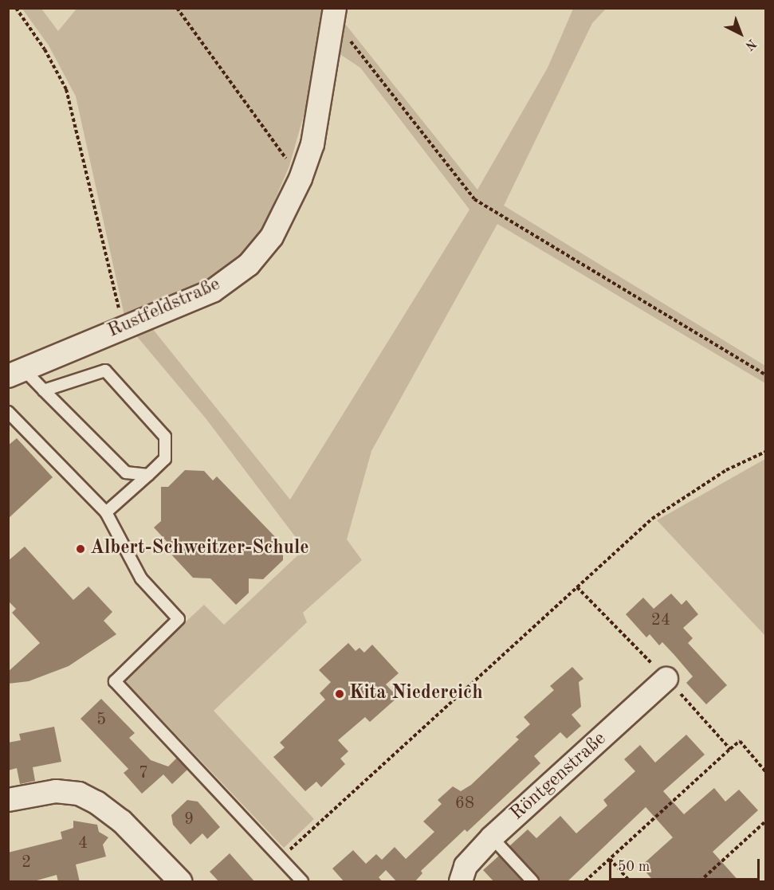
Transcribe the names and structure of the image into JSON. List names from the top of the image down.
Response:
{
  "streets": {
    "street": ["Rustfeldstraße", "Röntgenstraße"]
  },
  "places": ["Albert-Schweitzer-Schule", "Kita Niedereich"],
  "house_numbers": [
    "24",
    "5",
    "7",
    "68",
    "9",
    "4",
    "2"
  ],
  "scale_bar": "50 m",
  "north": "bottom right"
}
